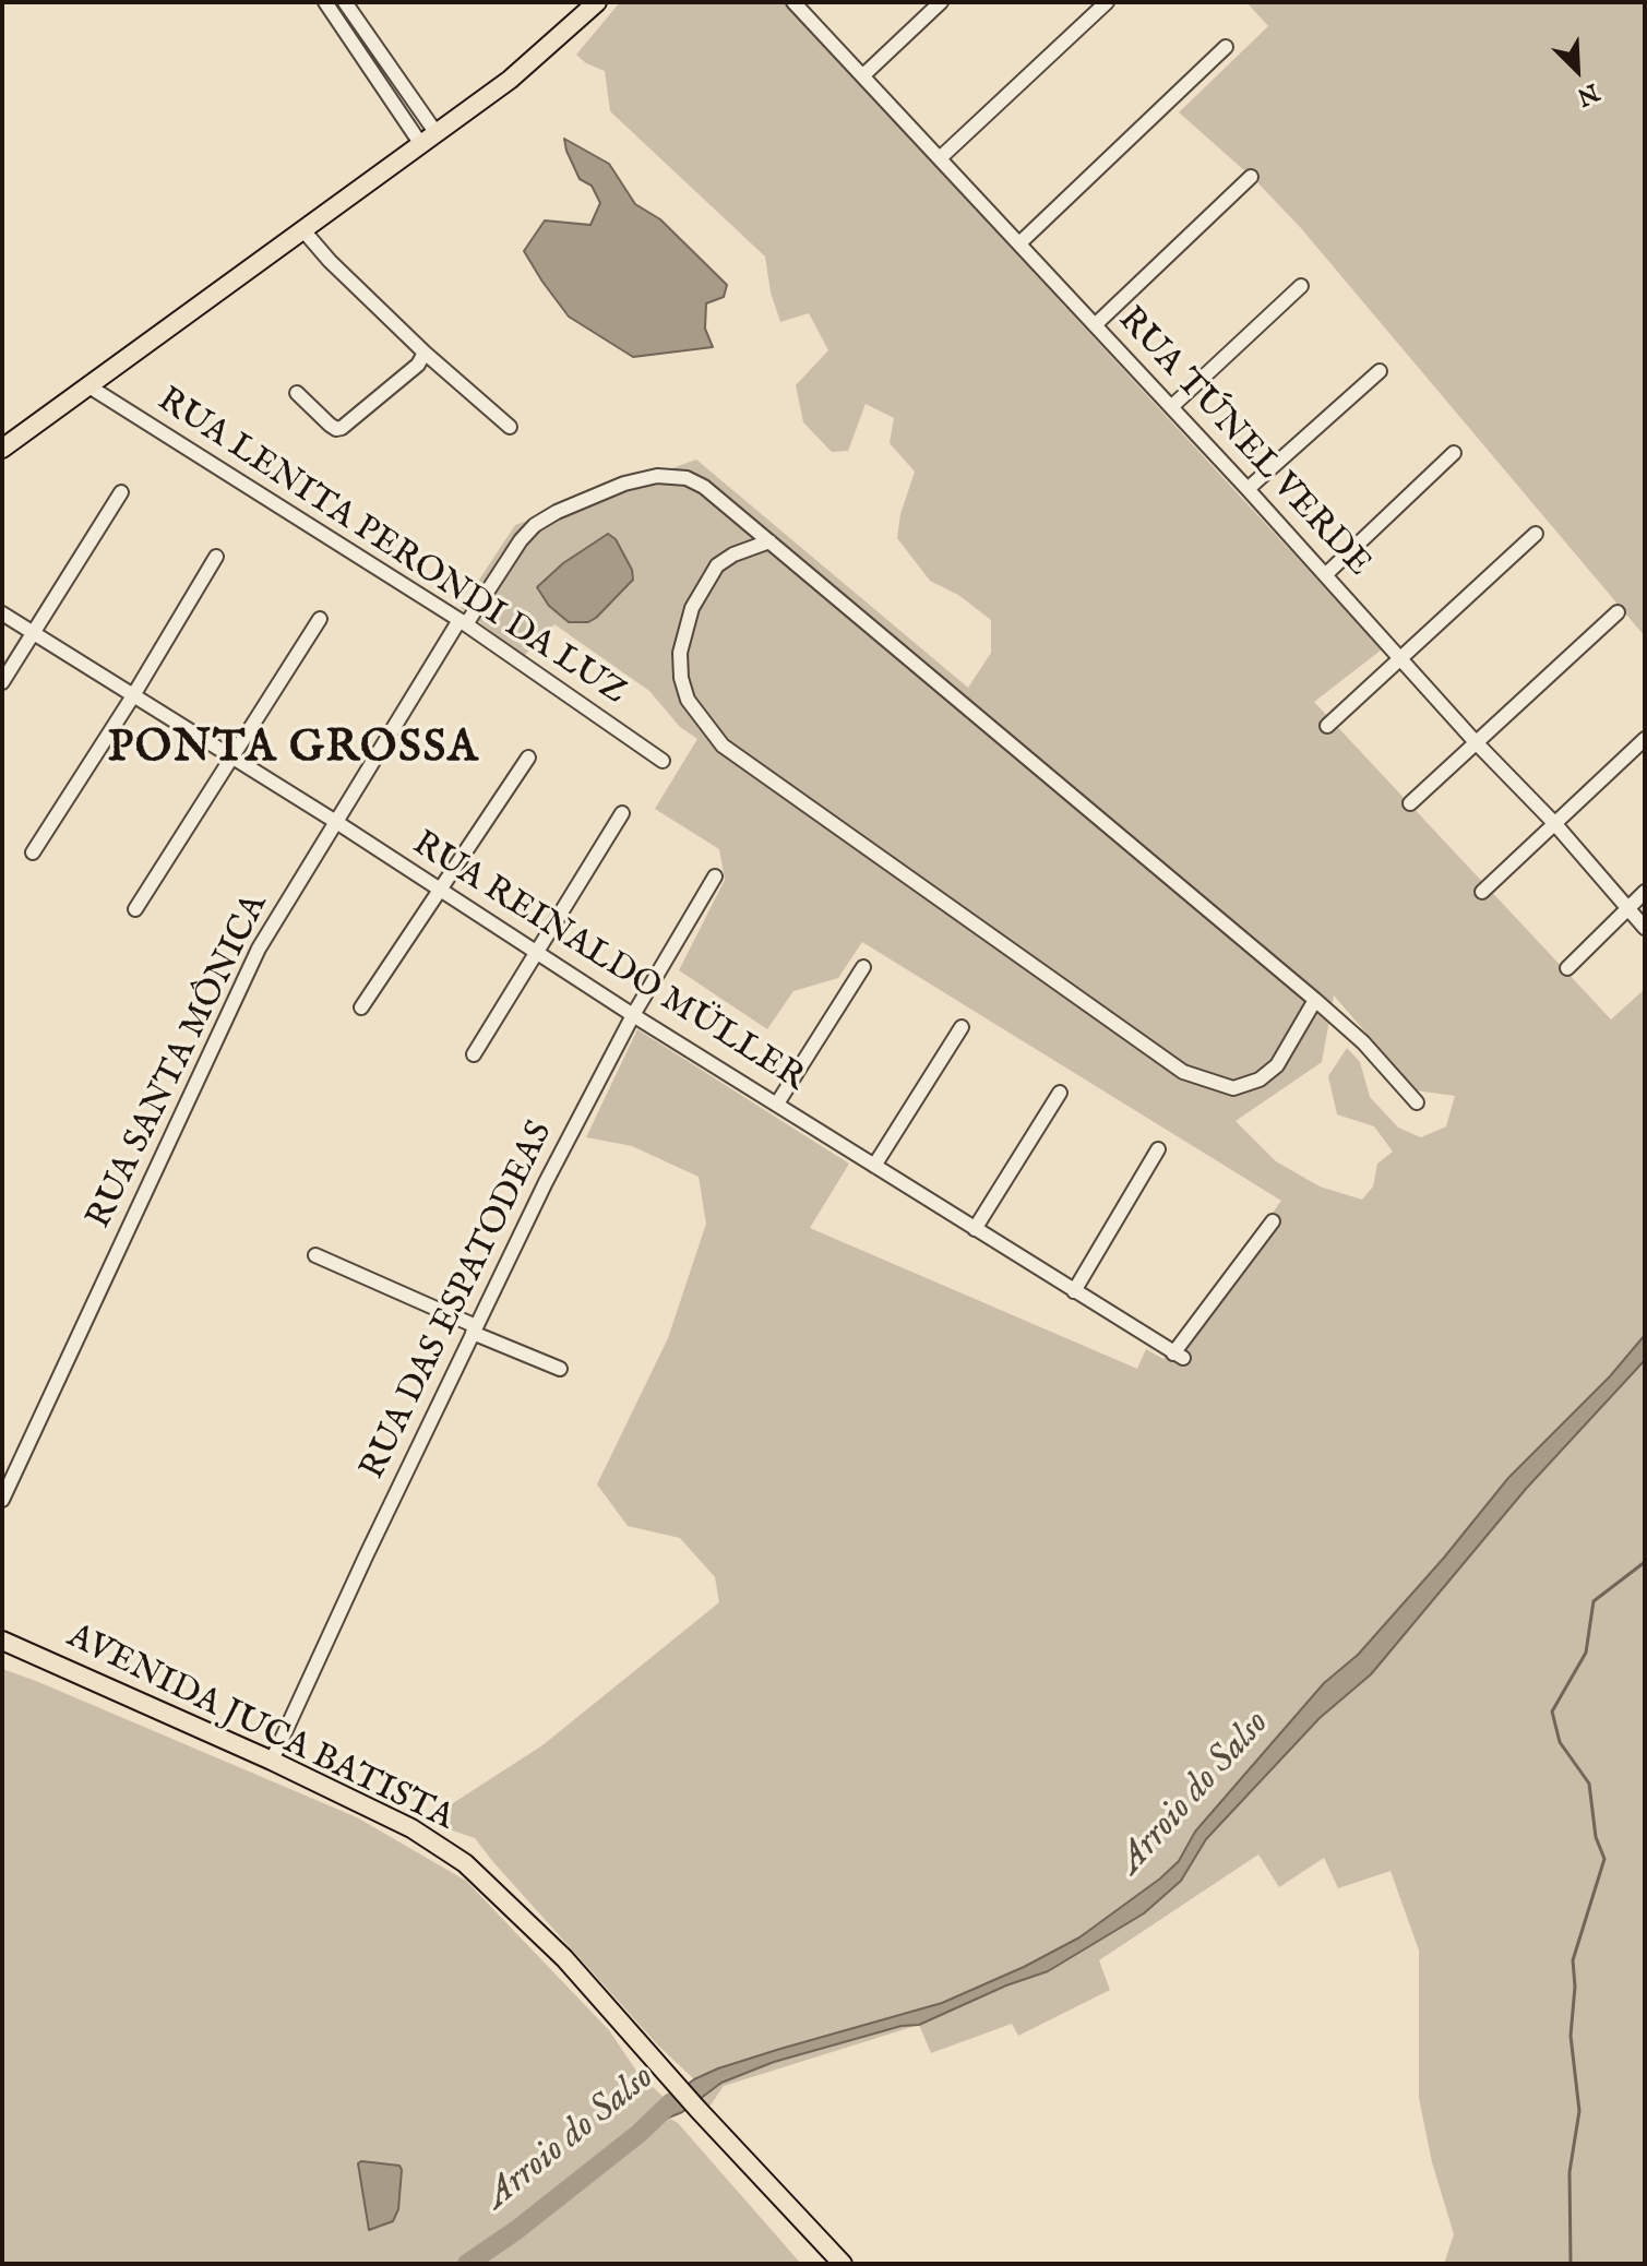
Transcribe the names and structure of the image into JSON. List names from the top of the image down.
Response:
{
  "streets": {
    "main road": ["AVENIDA JUCA BATISTA"],
    "street": [
      "RUA TÚNEL VERDE",
      "RUA LENITA PERONDI DA LUZ",
      "RUA REINALDO MÜLLER",
      "RUA SANTA MÔNICA",
      "RUA DAS ESPATODEAS"
    ]
  },
  "crossings": [
    ["RUA LENITA PERONDI DA LUZ", "RUA SANTA MÔNICA"],
    ["RUA REINALDO MÜLLER", "RUA SANTA MÔNICA"],
    ["RUA REINALDO MÜLLER", "RUA DAS ESPATODEAS"],
    ["RUA DAS ESPATODEAS", "AVENIDA JUCA BATISTA"]
  ],
  "districts": ["PONTA GROSSA"],
  "water": ["Arroio do Salso"],
  "north": "bottom right"
}
